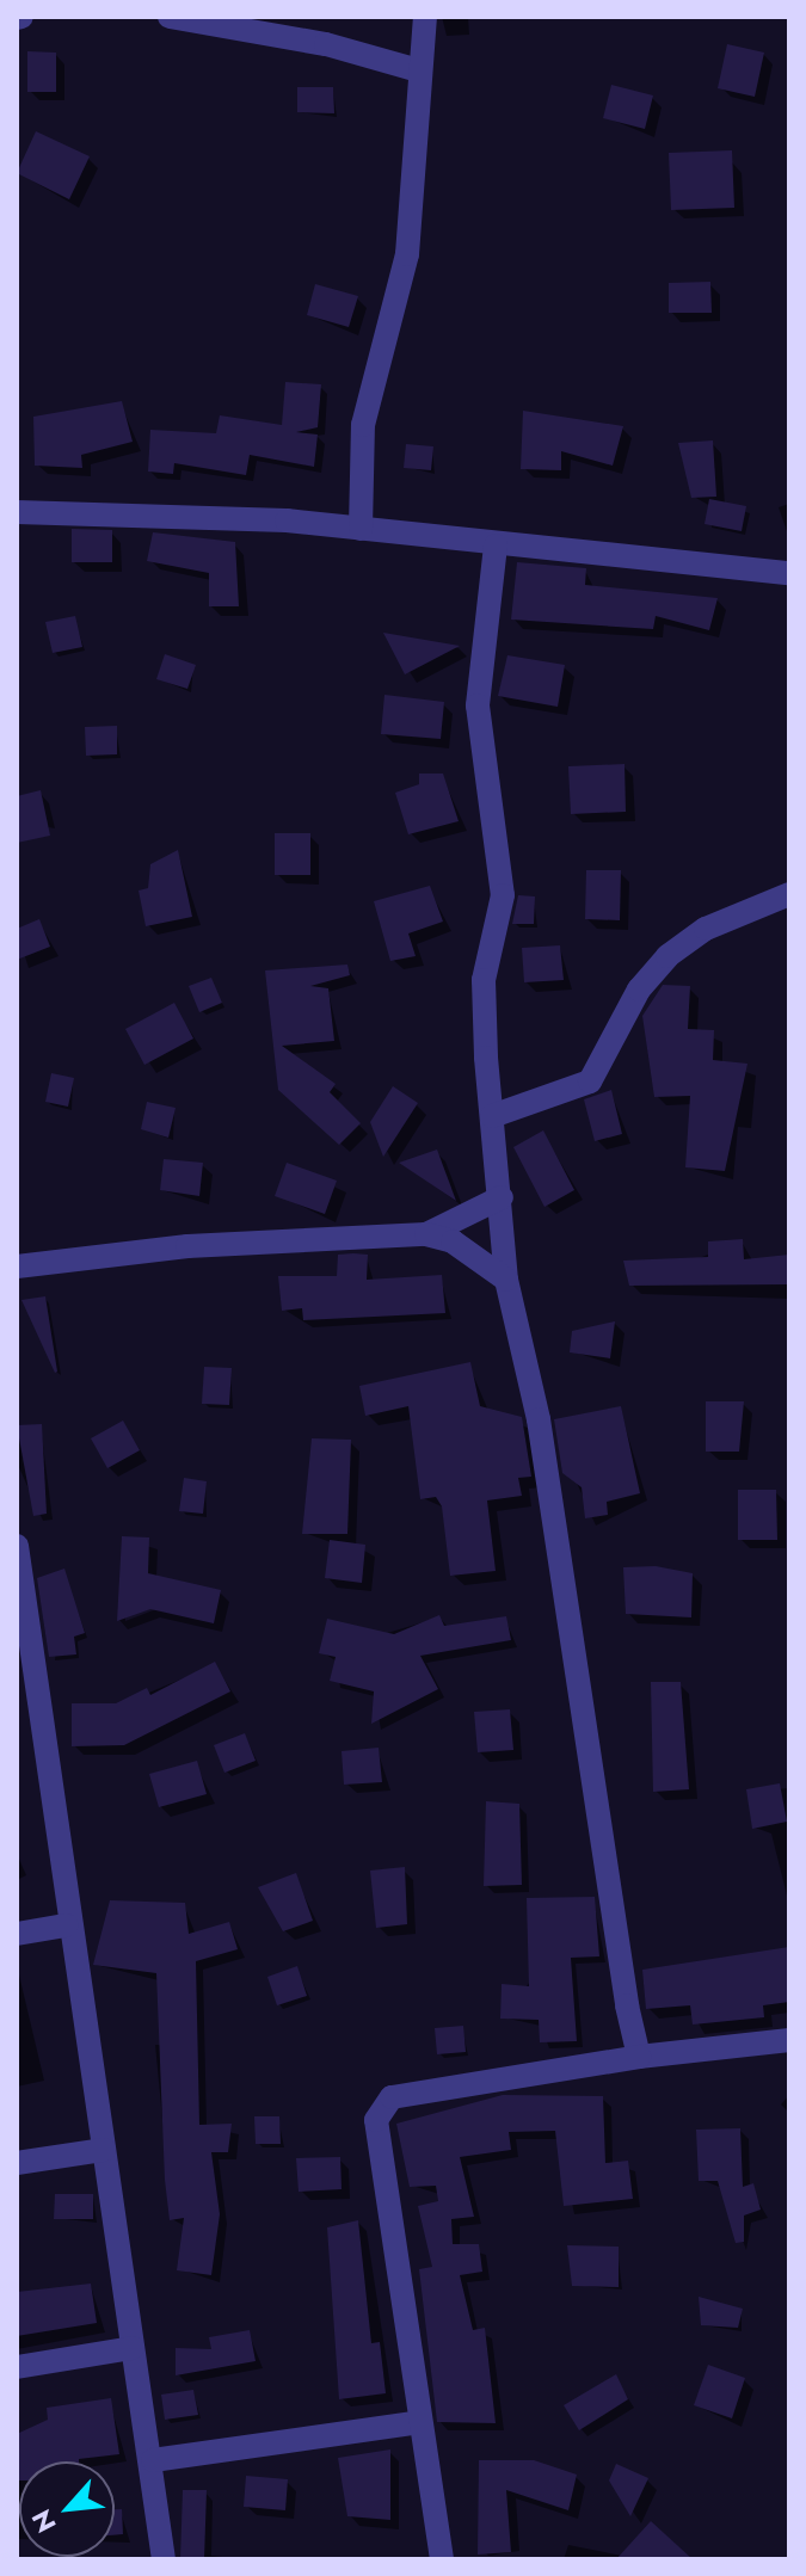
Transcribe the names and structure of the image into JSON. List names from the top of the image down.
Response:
{
  "north": "bottom left"
}
